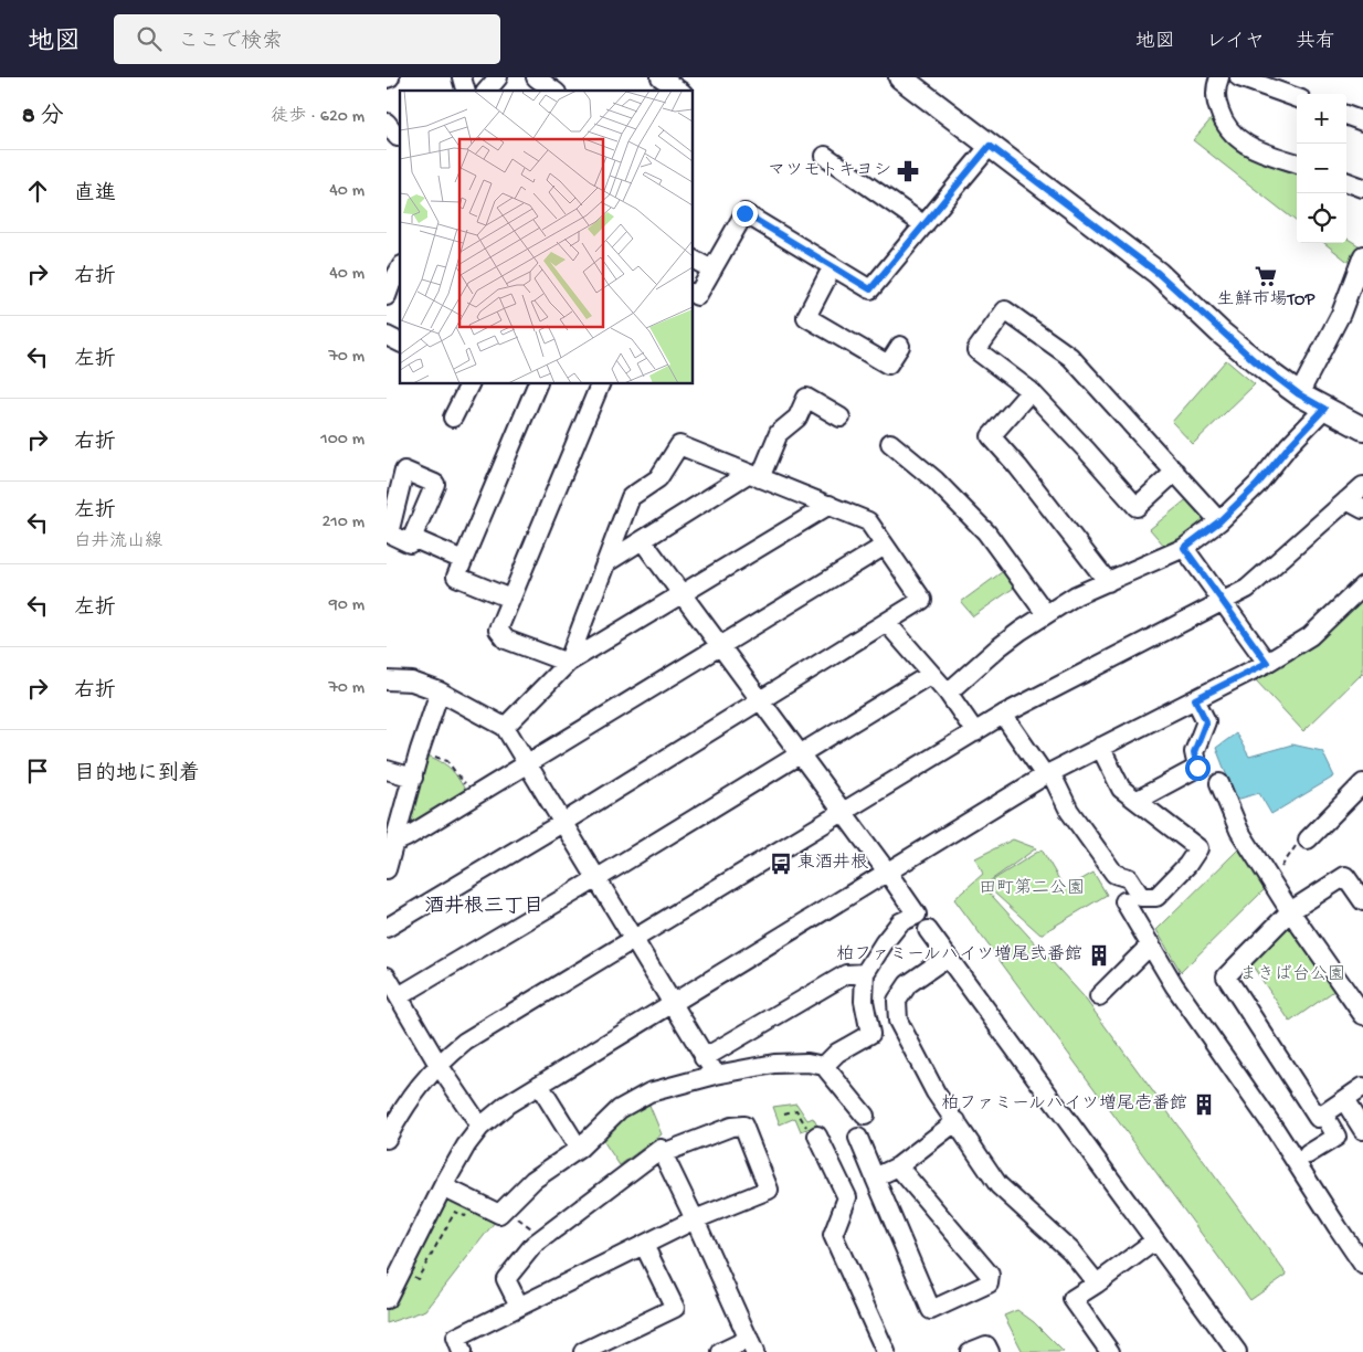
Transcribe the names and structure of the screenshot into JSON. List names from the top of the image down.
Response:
{
  "districts": ["酒井根三丁目"],
  "parks": ["田町第二公園", "まきば台公園"],
  "places": {
    "pharmacy": ["マツモトキヨシ"],
    "supermarket": ["生鮮市場TOP"],
    "bus stop": ["東酒井根"],
    "building": ["柏ファミールハイツ増尾弐番館", "柏ファミールハイツ増尾壱番館"]
  },
  "page": {
    "header": "地図",
    "search": "ここで検索",
    "nav": ["地図", "レイヤ", "共有"],
    "heading": ["8 分", "徒歩 · 620 m"],
    "map_buttons": ["+", "−"],
    "list": [
      ["直進", "40 m"],
      ["右折", "40 m"],
      ["左折", "70 m"],
      ["右折", "100 m"],
      ["左折", "白井流山線", "210 m"],
      ["左折", "90 m"],
      ["右折", "70 m"],
      "目的地に到着"
    ]
  }
}
